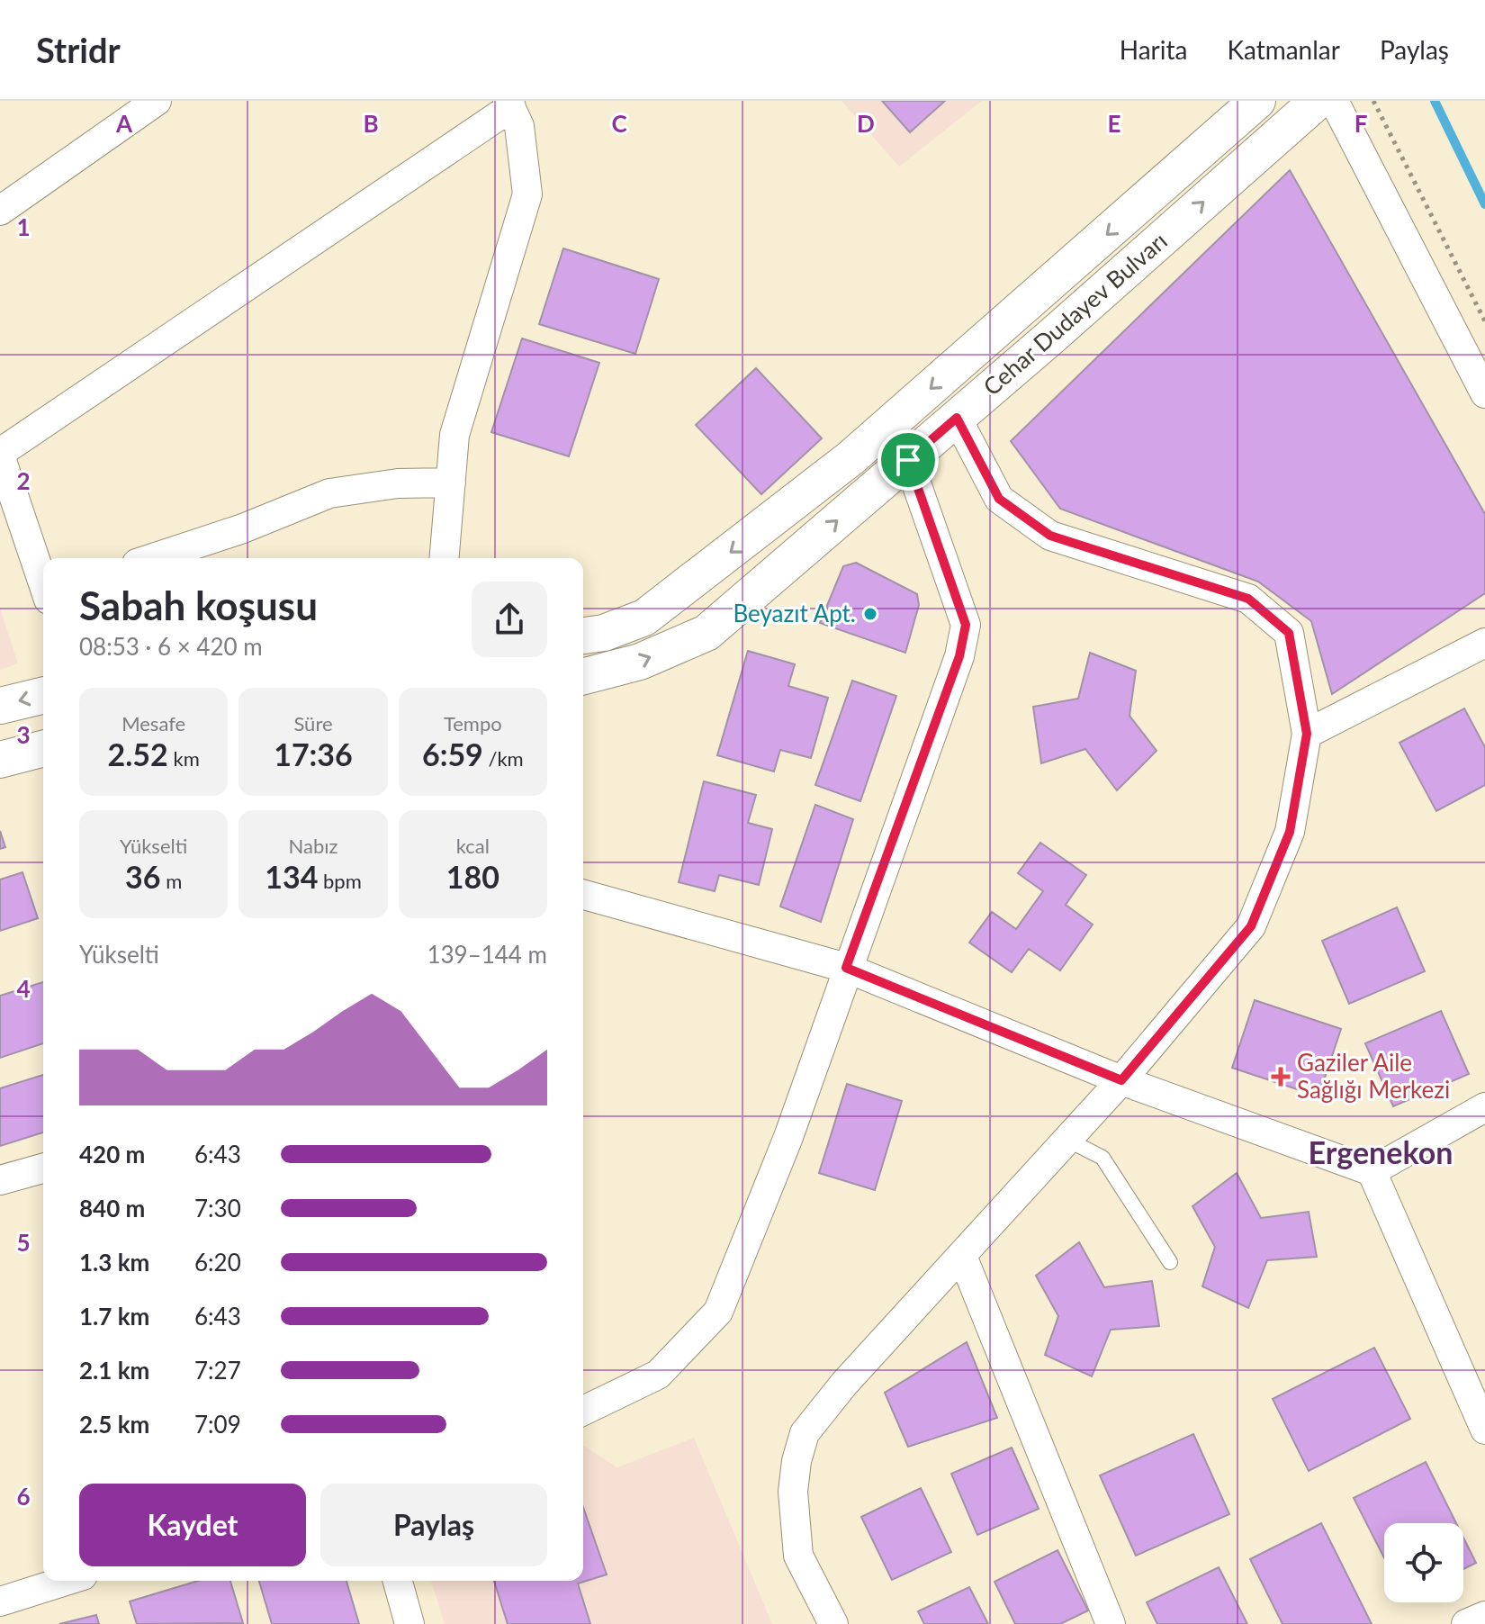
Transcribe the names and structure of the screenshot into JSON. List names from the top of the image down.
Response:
{
  "streets": {
    "street": ["Cehar Dudayev Bulvarı"]
  },
  "districts": ["Ergenekon"],
  "places": {
    "other": ["Beyazıt Apt."],
    "health": ["Gaziler Aile Sağlığı Merkezi"]
  },
  "page": {
    "header": "Stridr",
    "nav": ["Harita", "Katmanlar", "Paylaş"],
    "heading": ["Sabah koşusu", "08:53 · 6 × 420 m"],
    "stats": [
      ["Mesafe", "2.52 km"],
      ["Süre", "17:36"],
      ["Tempo", "6:59 /km"],
      ["Yükselti", "36 m"],
      ["Nabız", "134 bpm"],
      ["kcal", "180"]
    ],
    "chart": ["Yükselti", "139–144 m"],
    "list": [
      {
        "name": "420 m",
        "note": "6:43"
      },
      {
        "name": "840 m",
        "note": "7:30"
      },
      {
        "name": "1.3 km",
        "note": "6:20"
      },
      {
        "name": "1.7 km",
        "note": "6:43"
      },
      {
        "name": "2.1 km",
        "note": "7:27"
      },
      {
        "name": "2.5 km",
        "note": "7:09"
      }
    ],
    "buttons": ["Kaydet", "Paylaş"]
  },
  "grid": {
    "columns": [
      "A",
      "B",
      "C",
      "D",
      "E",
      "F"
    ],
    "rows": [
      "1",
      "2",
      "3",
      "4",
      "5",
      "6"
    ]
  }
}
